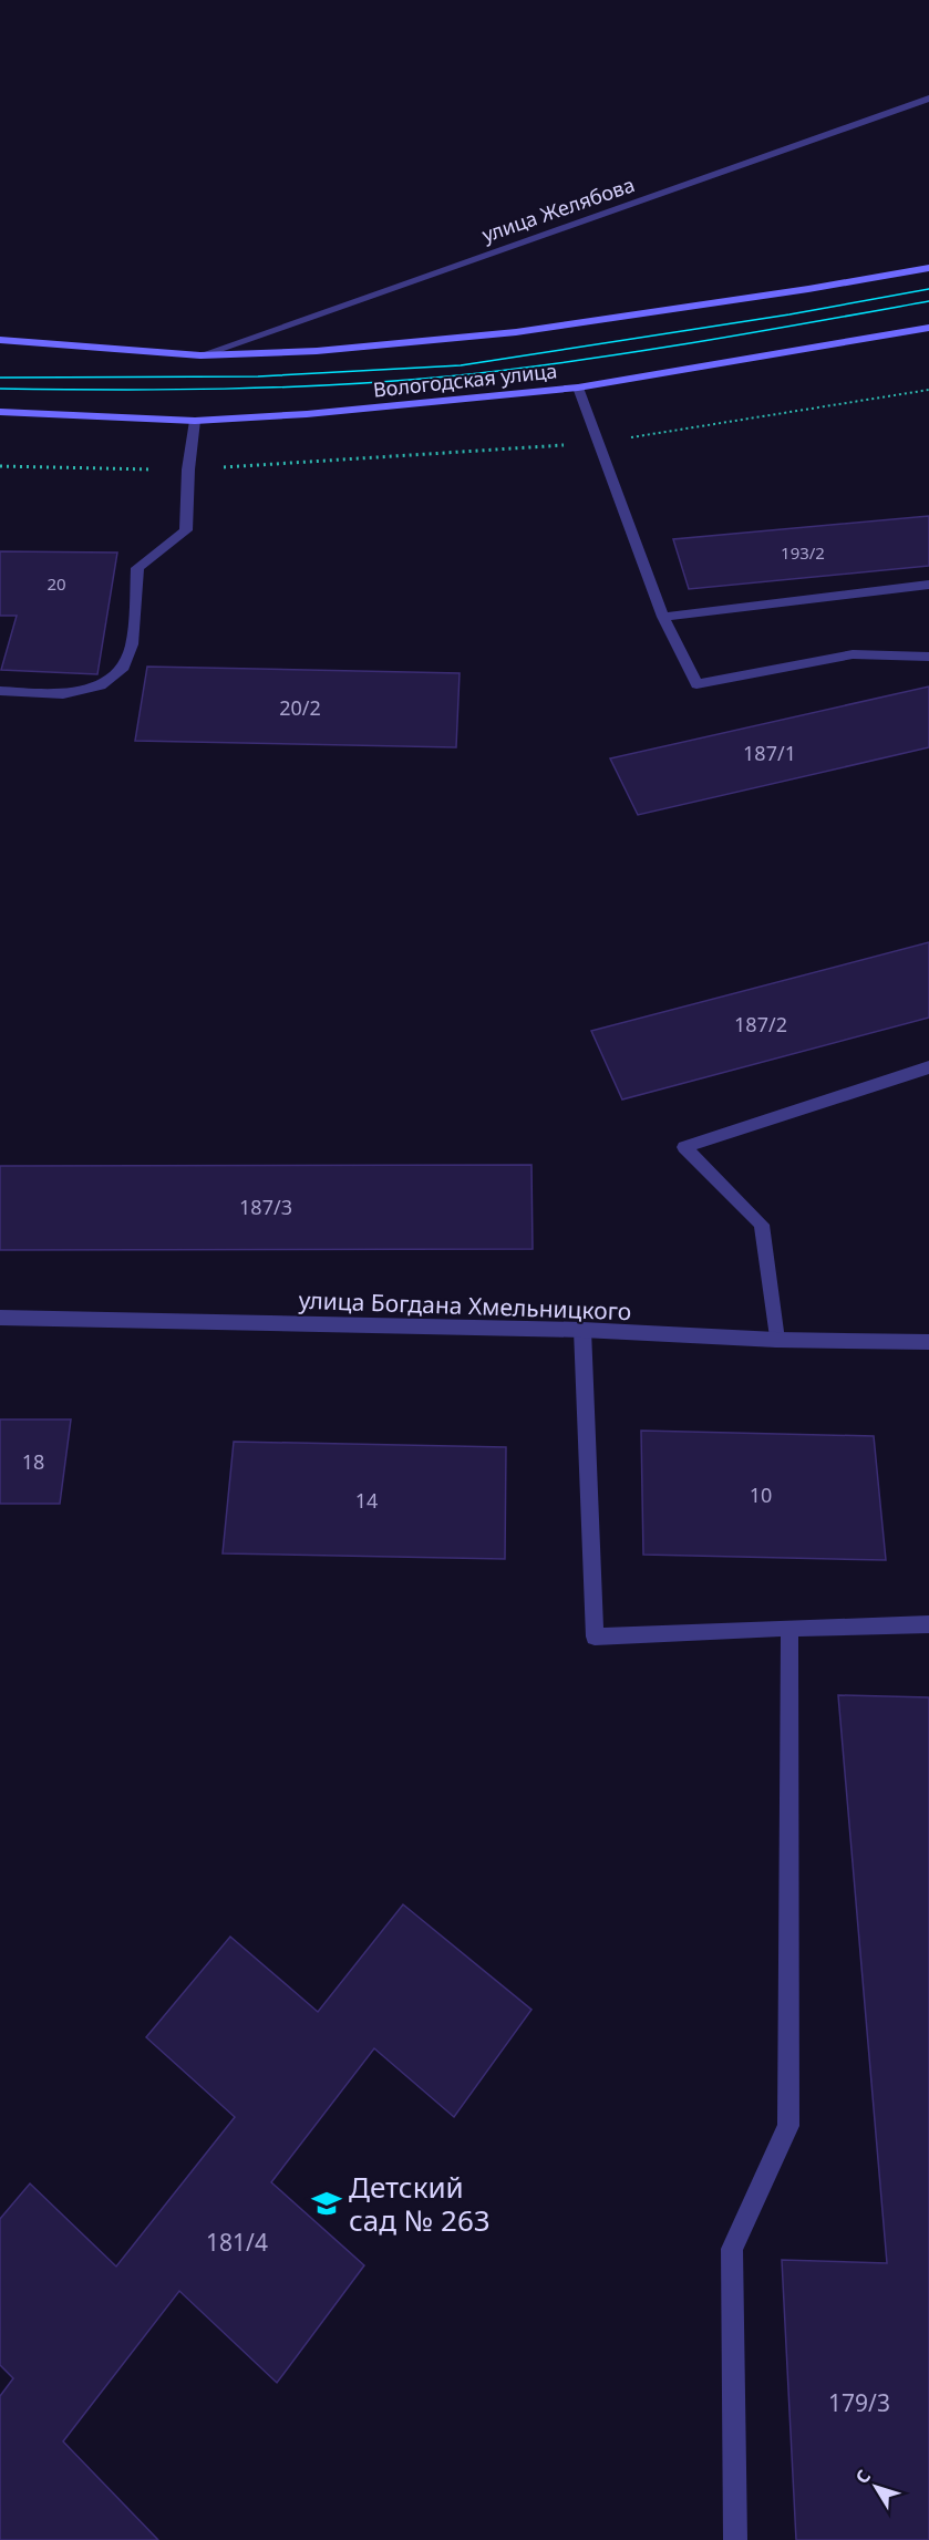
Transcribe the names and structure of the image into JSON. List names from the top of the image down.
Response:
{
  "streets": {
    "main road": ["Вологодская улица"],
    "street": ["улица Желябова", "улица Богдана Хмельницкого"]
  },
  "crossings": [
    ["улица Желябова", "Вологодская улица"]
  ],
  "places": {
    "school or university": ["Детский сад № 263"]
  },
  "house_numbers": [
    "193/2",
    "20",
    "20/2",
    "187/1",
    "187/2",
    "187/3",
    "18",
    "10",
    "14",
    "181/4",
    "179/3"
  ],
  "north": "top left"
}
